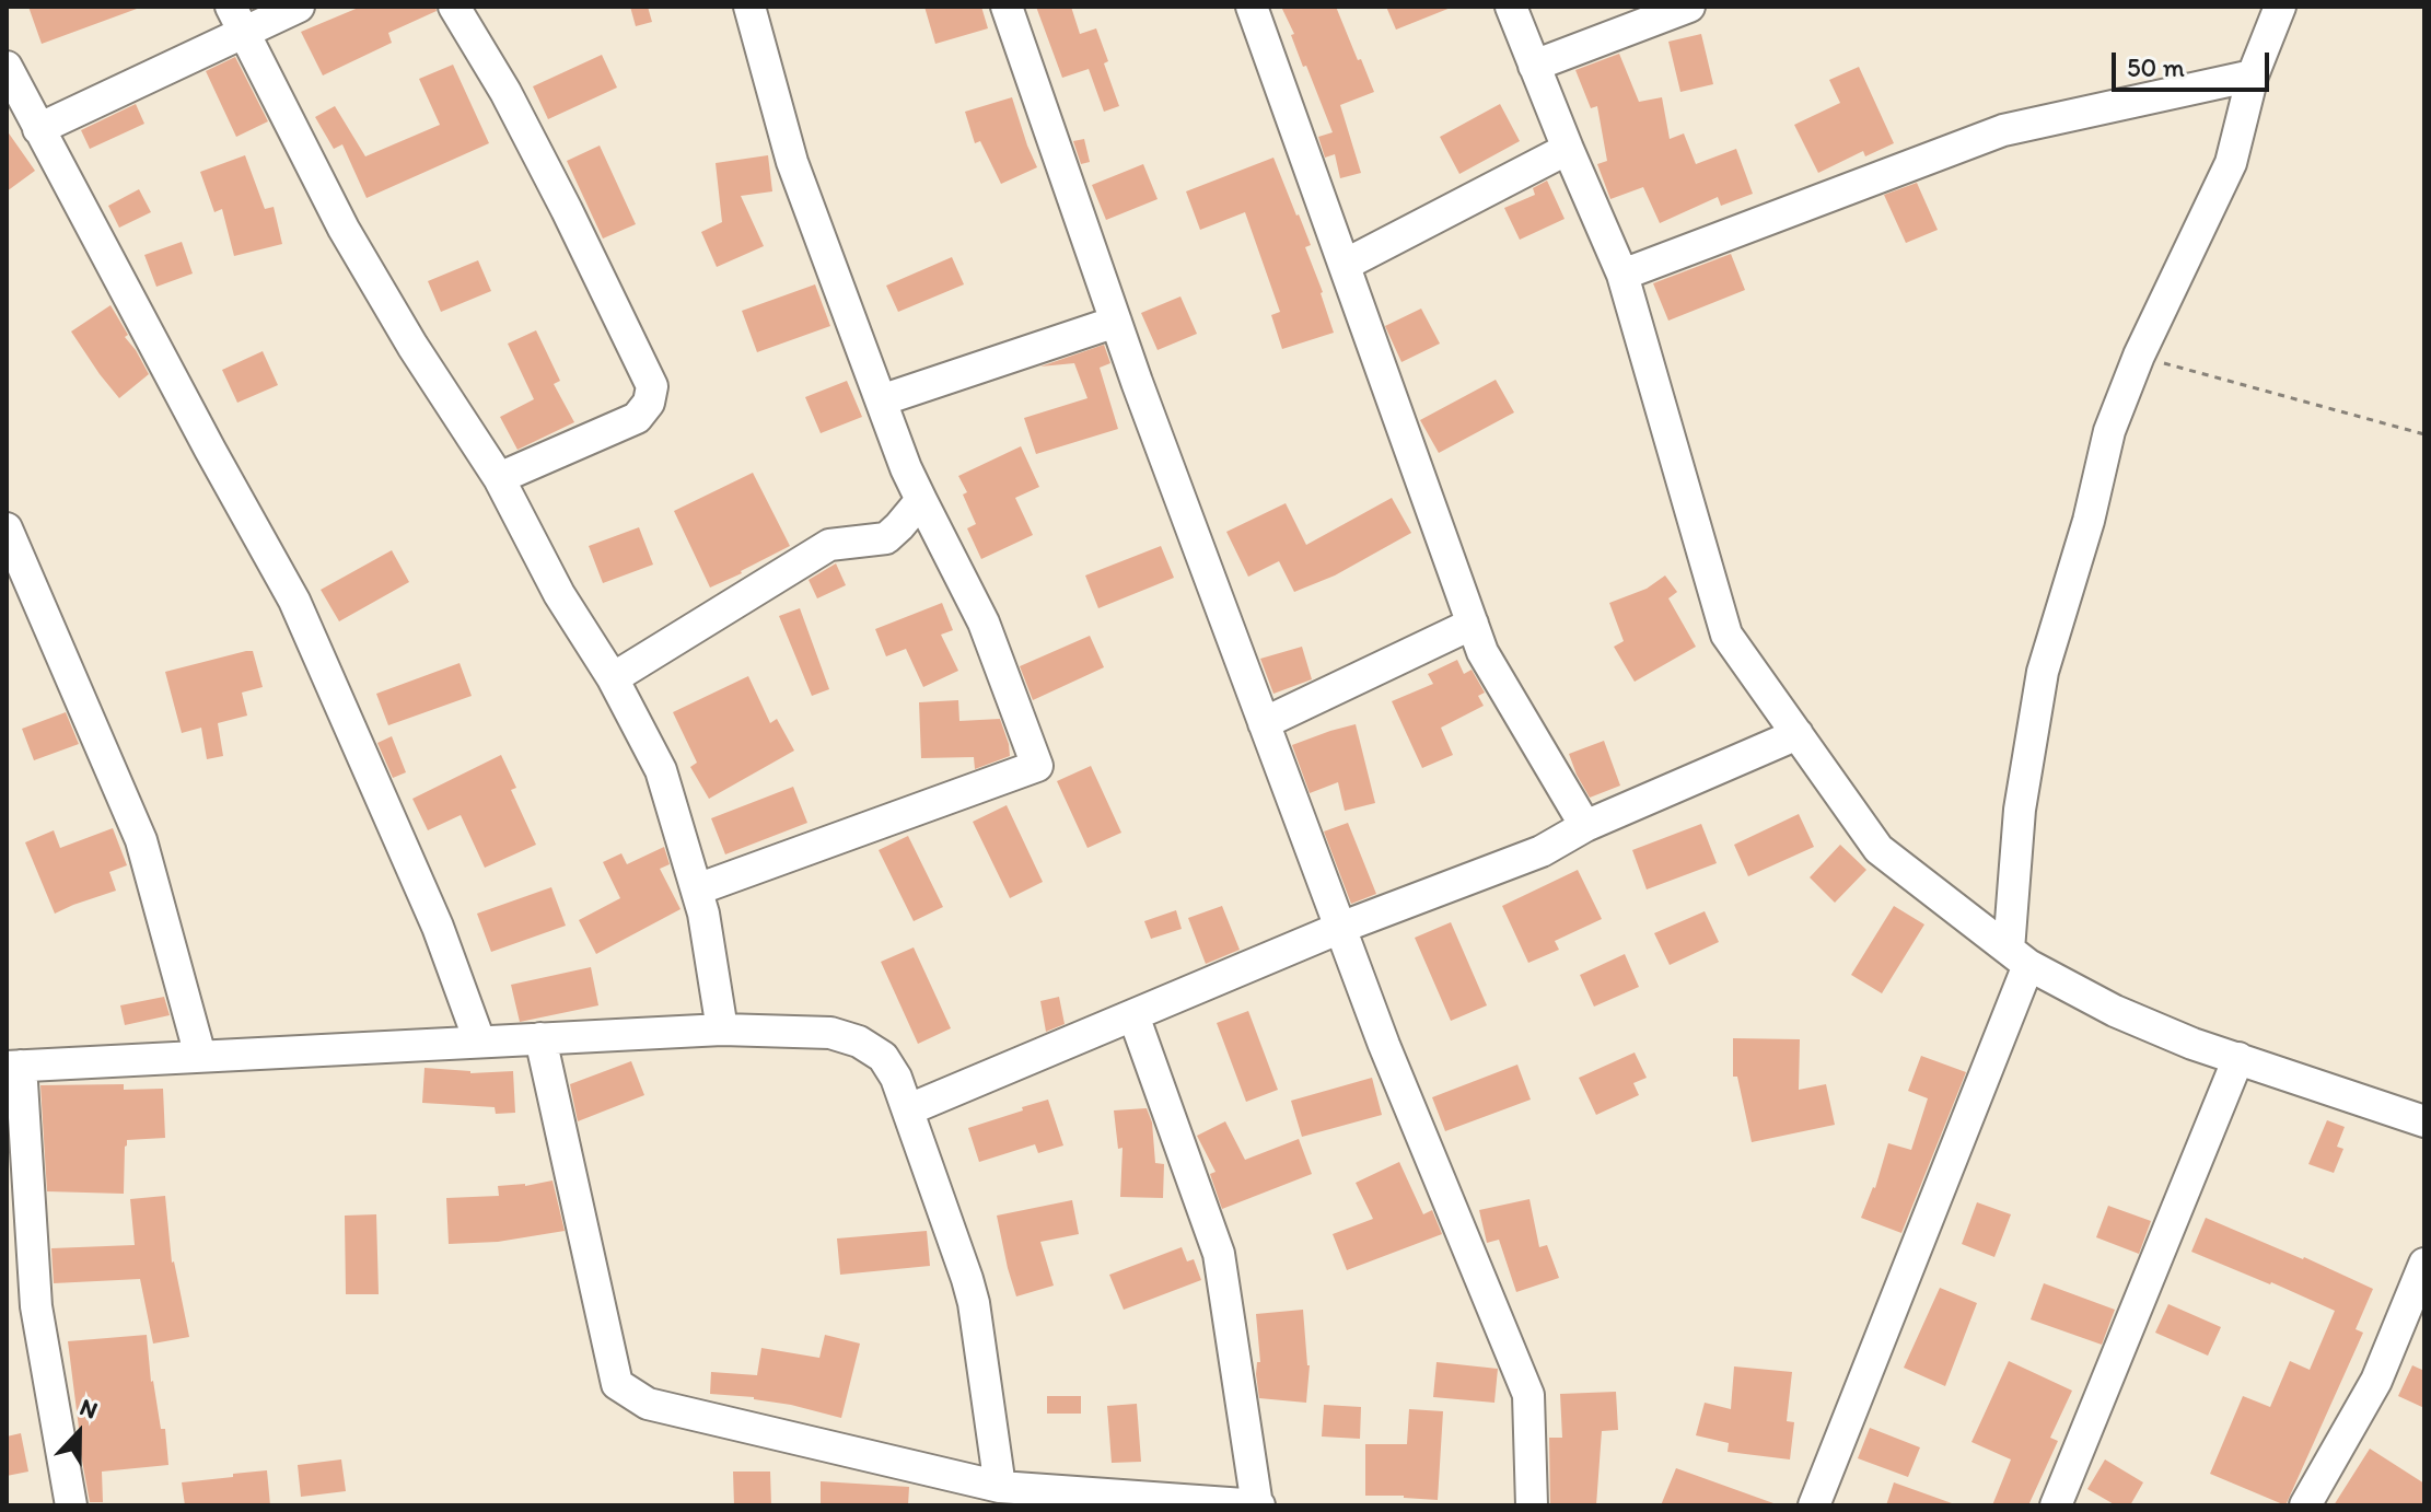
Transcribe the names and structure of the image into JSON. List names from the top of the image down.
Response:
{
  "scale_bar": "50 m",
  "north": "top"
}
